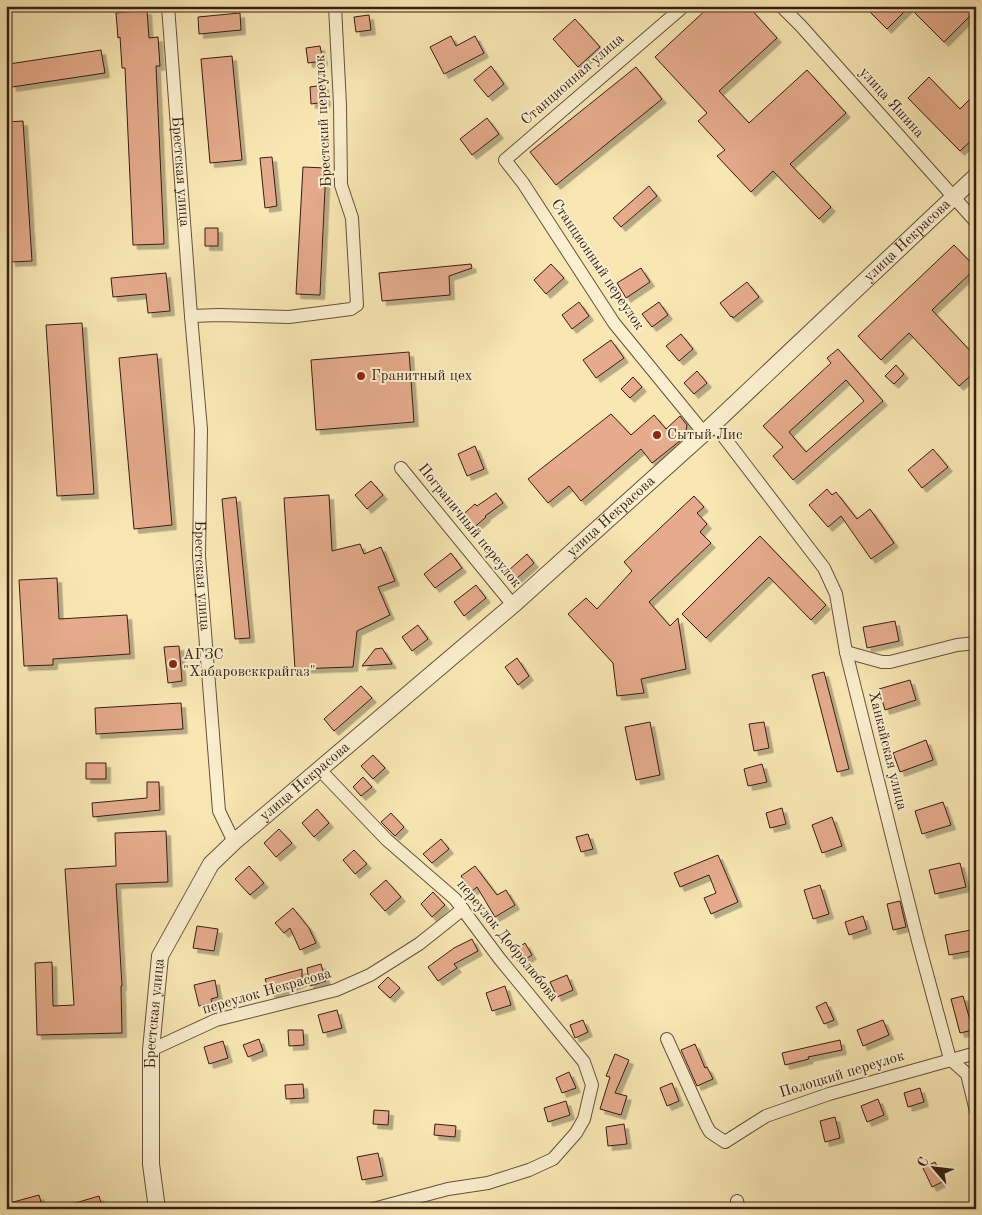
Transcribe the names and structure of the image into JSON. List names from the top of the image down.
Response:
{
  "streets": {
    "street": [
      "Станционная улица",
      "улица Яшина",
      "Брестский переулок",
      "Брестская улица",
      "улица Некрасова",
      "Станционный переулок",
      "Пограничный переулок",
      "Ханкайская улица",
      "переулок Добролюбова",
      "переулок Некрасова",
      "Полоцкий переулок"
    ]
  },
  "crossings": [
    ["Станционная улица", "Станционный переулок"],
    ["улица Яшина", "улица Некрасова"],
    ["Брестский переулок", "Брестская улица"],
    ["Брестская улица", "улица Некрасова"],
    ["Брестская улица", "переулок Некрасова"],
    ["улица Некрасова", "Станционный переулок"],
    ["улица Некрасова", "Пограничный переулок"],
    ["улица Некрасова", "Ханкайская улица"],
    ["улица Некрасова", "переулок Добролюбова"],
    ["Станционный переулок", "Ханкайская улица"],
    ["Ханкайская улица", "Полоцкий переулок"],
    ["переулок Добролюбова", "переулок Некрасова"]
  ],
  "places": ["Гранитный цех", "Сытый Лис", "АГЗС \"Хабаровсккрайгаз\""],
  "north": "top left"
}
